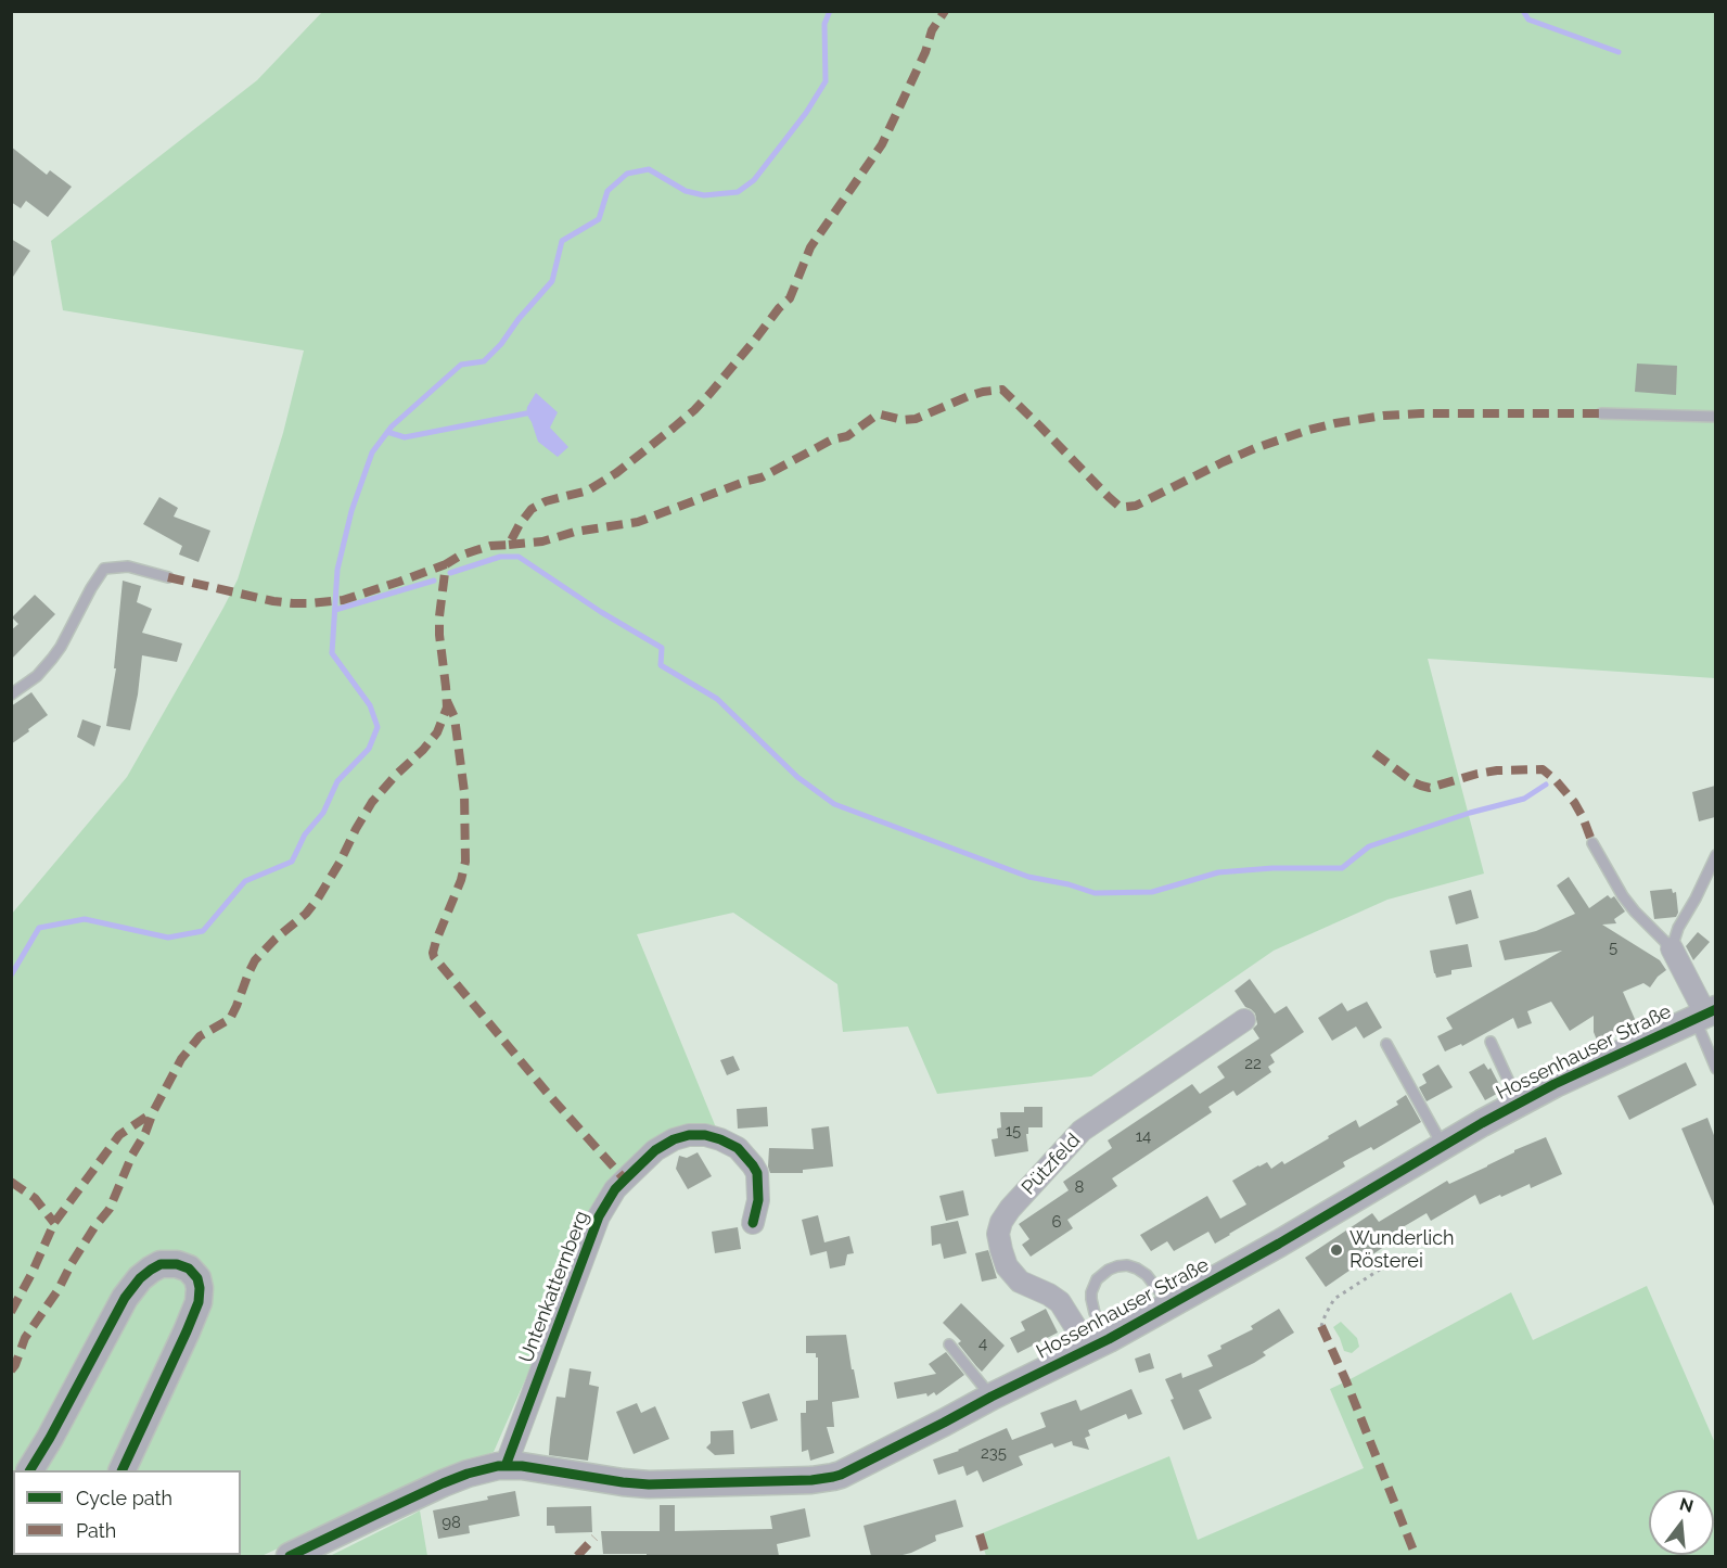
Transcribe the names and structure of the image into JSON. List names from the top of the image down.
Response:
{
  "streets": {
    "street": ["Hossenhauser Straße", "Pützfeld", "Untenkatternberg"]
  },
  "crossings": [
    ["Hossenhauser Straße", "Pützfeld"],
    ["Hossenhauser Straße", "Untenkatternberg"]
  ],
  "places": ["Wunderlich Rösterei"],
  "house_numbers": [
    "5",
    "22",
    "15",
    "14",
    "8",
    "6",
    "4",
    "235",
    "98"
  ],
  "legend": ["Cycle path", "Path"],
  "north": "top"
}
